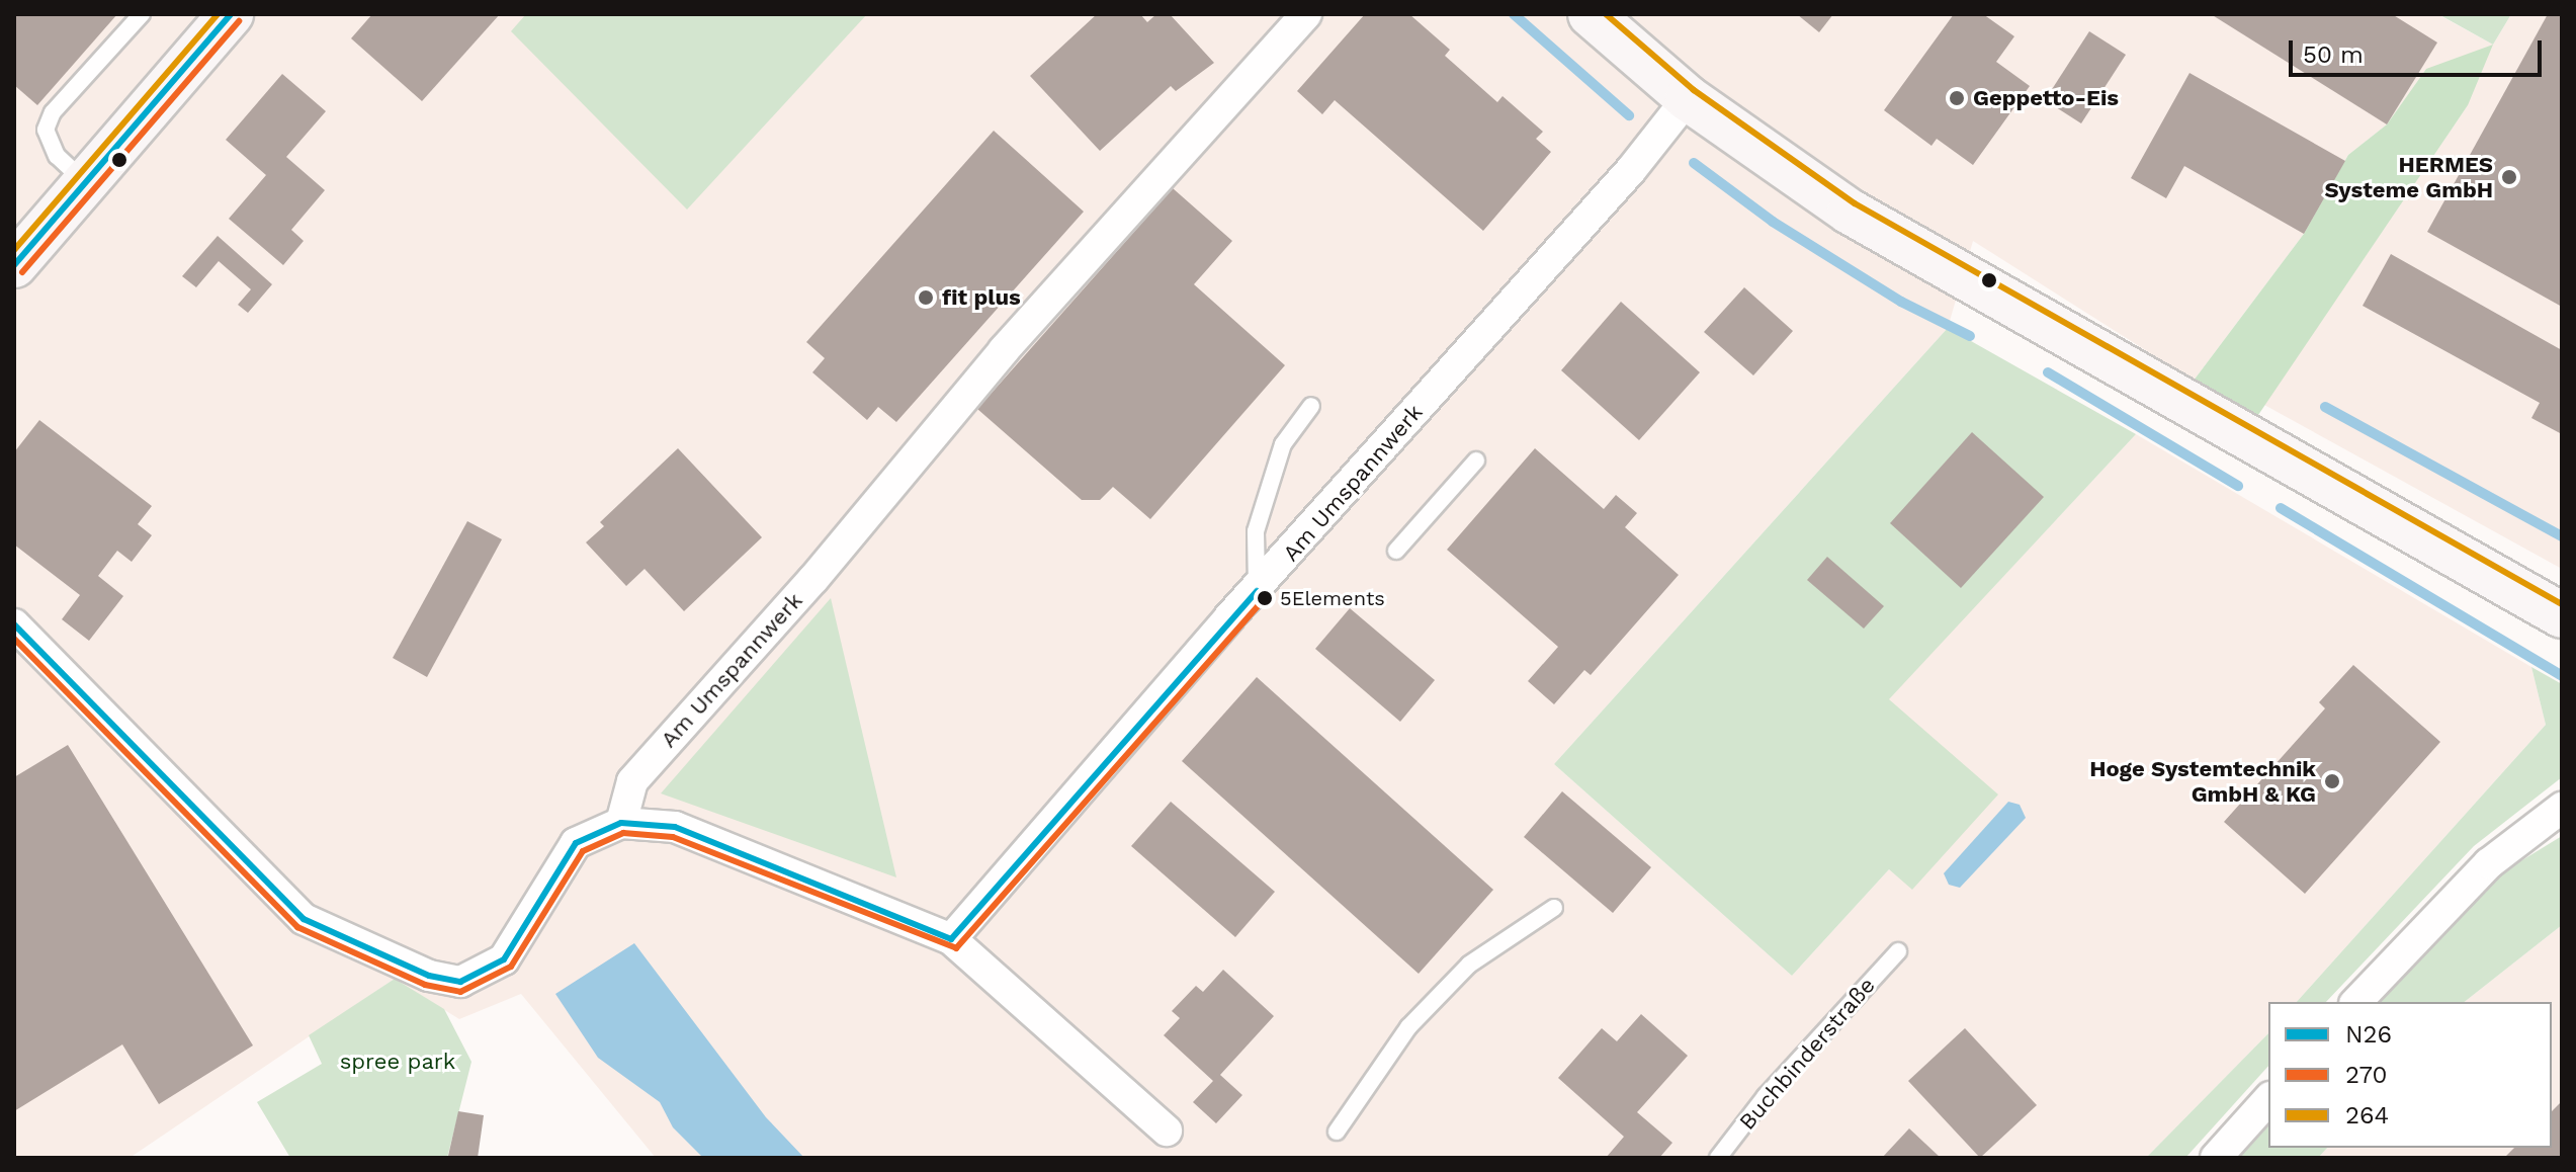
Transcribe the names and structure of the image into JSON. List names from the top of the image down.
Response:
{
  "streets": {
    "street": ["Am Umspannwerk"],
    "lane": ["Buchbinderstraße"]
  },
  "parks": ["spree park"],
  "places": [
    "Geppetto-Eis",
    "HERMES Systeme GmbH",
    "fit plus",
    "5Elements",
    "Hoge Systemtechnik GmbH & KG"
  ],
  "lines": ["transit line N26", "transit line 264", "transit line 270"],
  "legend": ["N26", "270", "264"],
  "scale_bar": "50 m"
}
